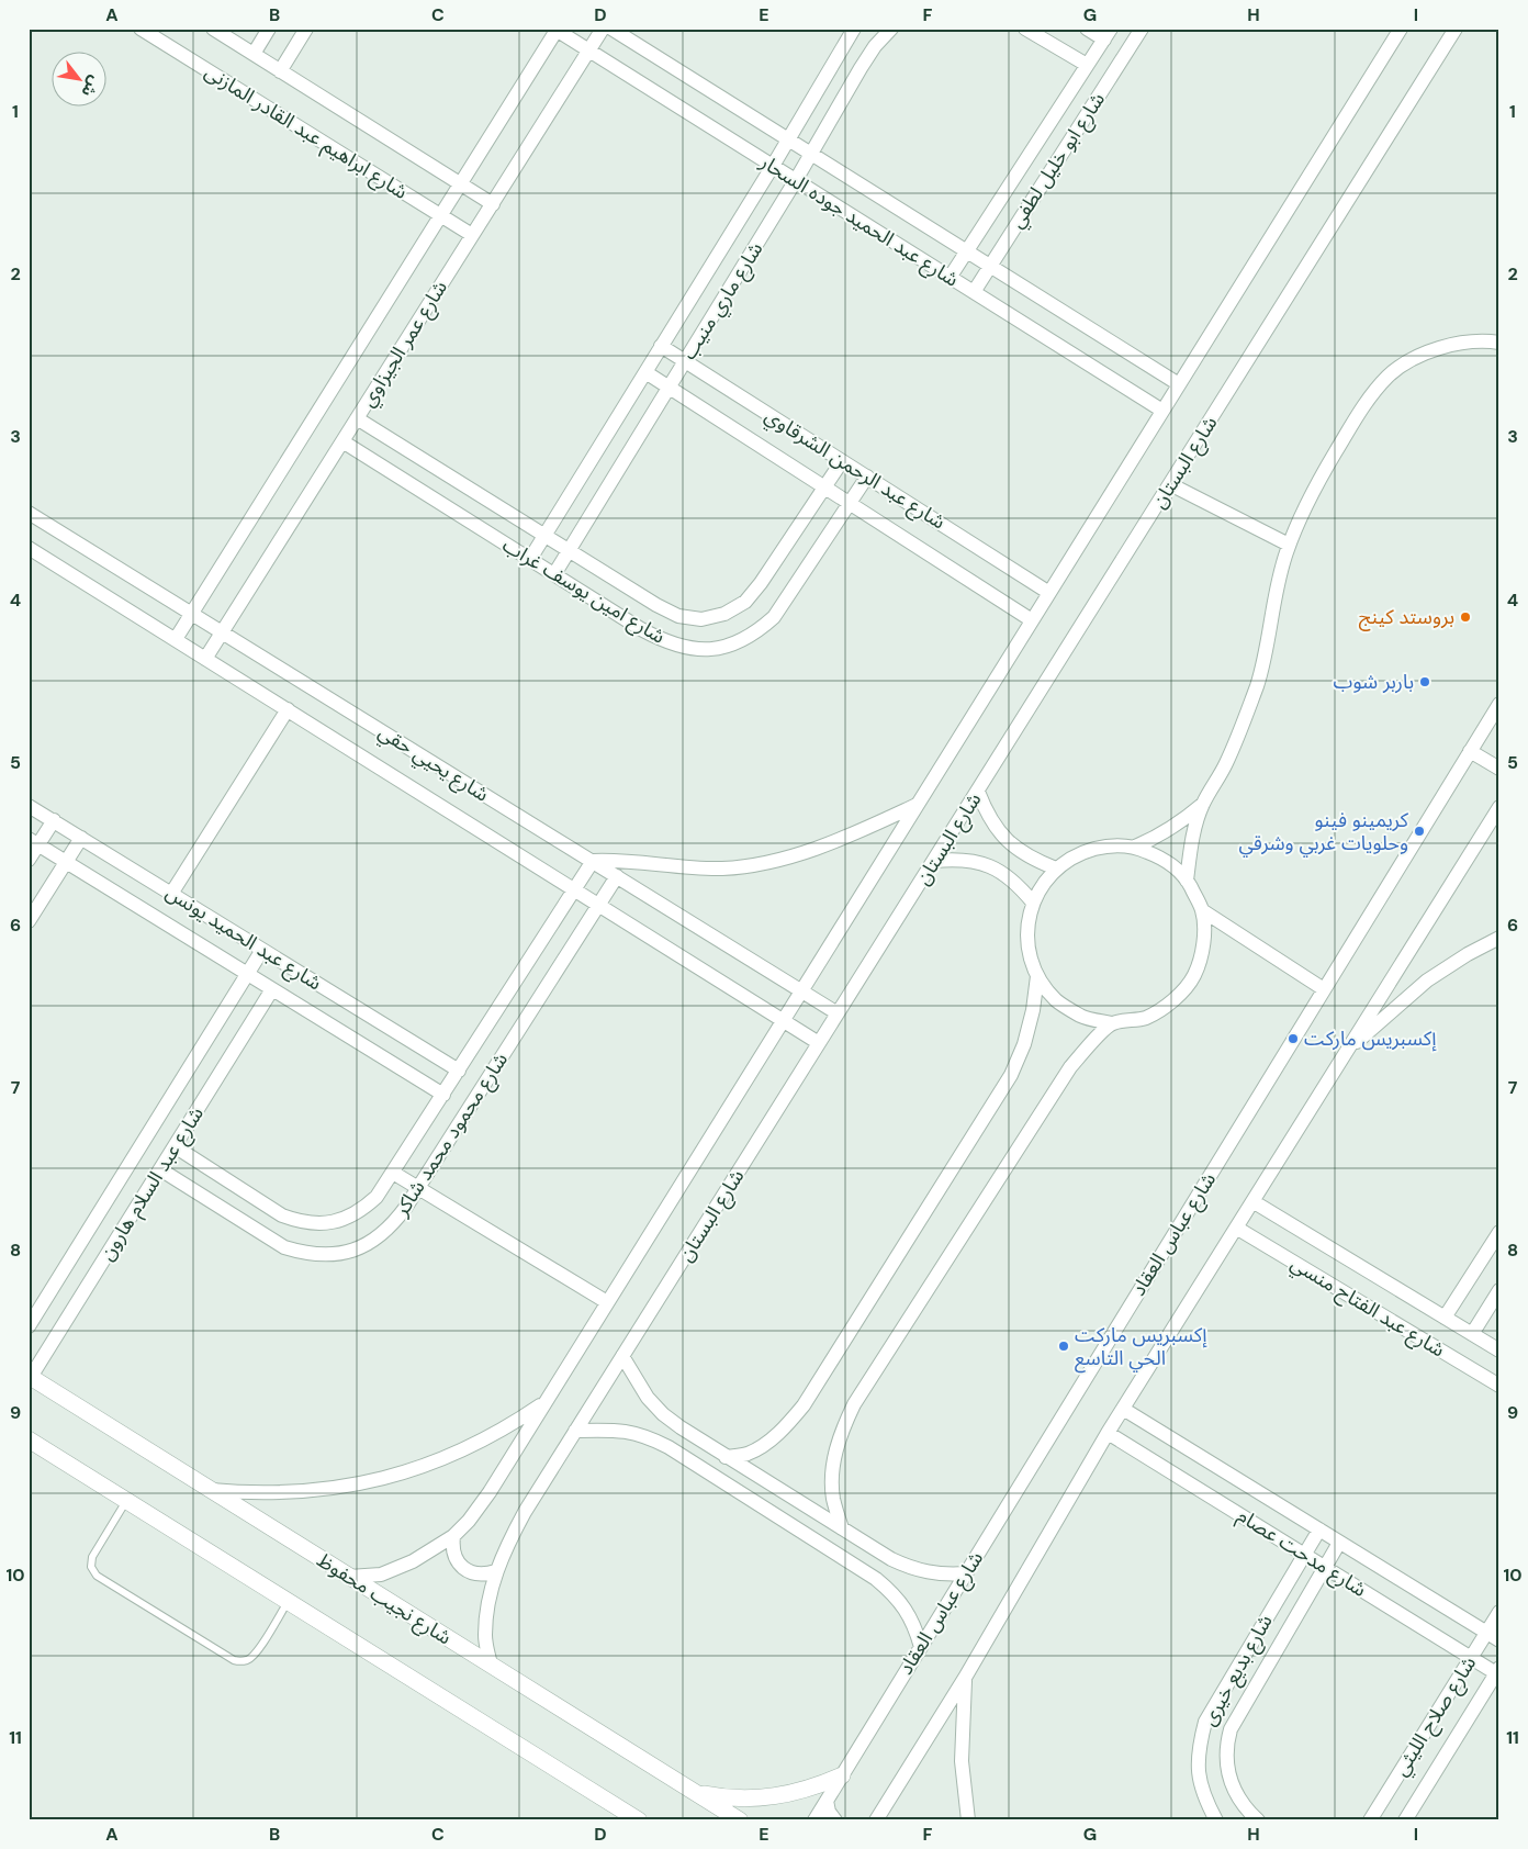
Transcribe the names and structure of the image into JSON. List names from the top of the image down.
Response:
{
  "streets": {
    "street": [
      "شارع ابراهيم عبد القادر المازنى",
      "شارع ابو خليل لطفي",
      "شارع عبد الحميد جوده السحار",
      "شارع ماري منيب",
      "شارع عمر الجيزاوي",
      "شارع البستان",
      "شارع عبد الرحمن الشرقاوي",
      "شارع امين يوسف غراب",
      "شارع يحيي حقي",
      "شارع عبد الحميد يونس",
      "شارع محمود محمد شاكر",
      "شارع عبد السلام هارون",
      "شارع عباس العقاد",
      "شارع عبد الفتاح منسي",
      "شارع مدحت عصام",
      "شارع نجيب محفوظ",
      "شارع بديع خيرى",
      "شارع صلاح الليثي"
    ]
  },
  "crossings": [
    ["شارع ابراهيم عبد القادر المازنى", "شارع عمر الجيزاوي"],
    ["شارع ابو خليل لطفي", "شارع عبد الحميد جوده السحار"],
    ["شارع عبد الحميد جوده السحار", "شارع ماري منيب"],
    ["شارع عبد الحميد جوده السحار", "شارع عمر الجيزاوي"],
    ["شارع ماري منيب", "شارع عبد الرحمن الشرقاوي"],
    ["شارع ماري منيب", "شارع امين يوسف غراب"],
    ["شارع عمر الجيزاوي", "شارع امين يوسف غراب"],
    ["شارع عمر الجيزاوي", "شارع يحيي حقي"],
    ["شارع البستان", "شارع يحيي حقي"],
    ["شارع البستان", "شارع نجيب محفوظ"],
    ["شارع عبد الرحمن الشرقاوي", "شارع امين يوسف غراب"],
    ["شارع يحيي حقي", "شارع محمود محمد شاكر"],
    ["شارع عبد الحميد يونس", "شارع محمود محمد شاكر"],
    ["شارع عبد الحميد يونس", "شارع عبد السلام هارون"],
    ["شارع محمود محمد شاكر", "شارع عبد السلام هارون"],
    ["شارع عبد السلام هارون", "شارع نجيب محفوظ"],
    ["شارع مدحت عصام", "شارع بديع خيرى"],
    ["شارع مدحت عصام", "شارع صلاح الليثي"]
  ],
  "places": [
    "بروستد كينج",
    "باربر شوب",
    "كريمينو فينو وحلويات غربي وشرقي",
    "إكسبريس ماركت",
    "إكسبريس ماركت الحي التاسع"
  ],
  "north": "bottom right",
  "grid": {
    "columns": [
      "A",
      "B",
      "C",
      "D",
      "E",
      "F",
      "G",
      "H",
      "I"
    ],
    "rows": [
      "1",
      "2",
      "3",
      "4",
      "5",
      "6",
      "7",
      "8",
      "9",
      "10",
      "11"
    ]
  }
}
